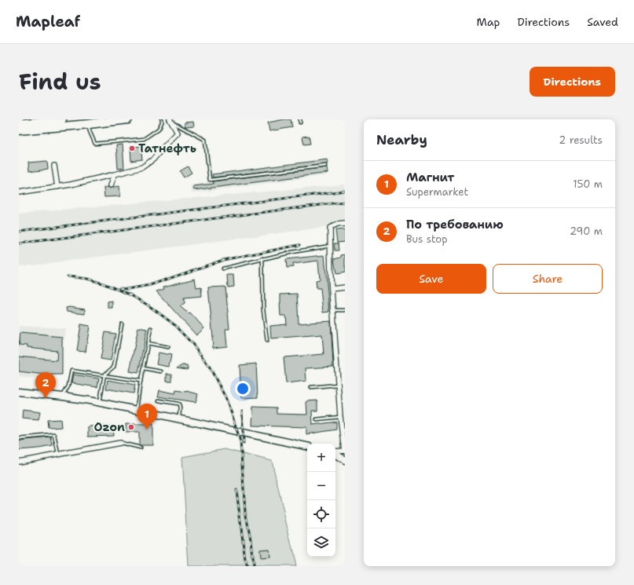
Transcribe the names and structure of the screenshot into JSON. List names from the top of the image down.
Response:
{
  "places": ["Татнефть", "Ozon"],
  "page": {
    "header": "Mapleaf",
    "nav": ["Map", "Directions", "Saved"],
    "title": "Find us",
    "buttons": [
      "Directions",
      ["Save", "Share"]
    ],
    "heading": ["Nearby", "2 results"],
    "list": [
      {
        "mark": "1",
        "name": "Магнит",
        "note": "Supermarket",
        "value": "150 m"
      },
      {
        "mark": "2",
        "name": "По требованию",
        "note": "Bus stop",
        "value": "290 m"
      }
    ],
    "pins": ["2", "1"],
    "map_buttons": ["+", "−"]
  }
}
